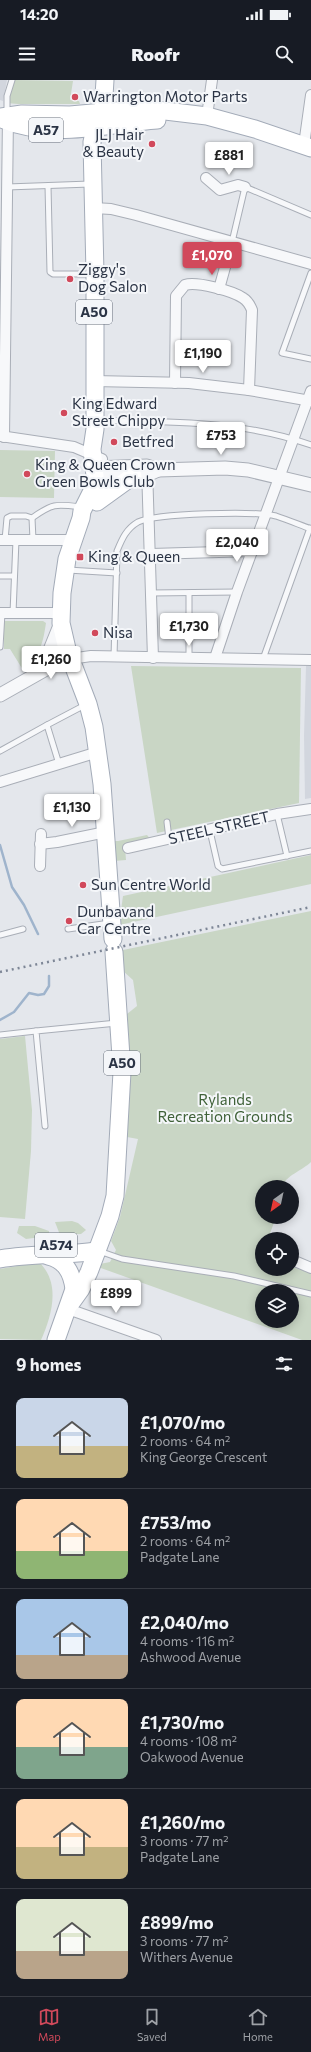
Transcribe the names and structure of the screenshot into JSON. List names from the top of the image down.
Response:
{
  "streets": {
    "main road": ["A57", "A50", "A574"],
    "street": ["STEEL STREET"]
  },
  "crossings": [
    ["A57", "A50"],
    ["A50", "A574"]
  ],
  "parks": ["Rylands Recreation Grounds"],
  "places": {
    "other": [
      "Warrington Motor Parts",
      "JLJ Hair & Beauty",
      "Ziggy's Dog Salon",
      "King Edward Street Chippy",
      "Betfred",
      "King & Queen Crown Green Bowls Club",
      "Nisa",
      "Sun Centre World",
      "Dunbavand Car Centre"
    ],
    "transit": ["King & Queen"]
  },
  "north": "bottom left",
  "page": {
    "status": "14:20",
    "header": "Roofr",
    "price": [
      "£881",
      "£1,070",
      "£1,190",
      "£753",
      "£2,040",
      "£1,730",
      "£1,260",
      "£1,130",
      "£899"
    ],
    "heading": "9 homes",
    "list": [
      {
        "name": "£1,070/mo",
        "note": "2 rooms · 64 m² · King George Crescent"
      },
      {
        "name": "£753/mo",
        "note": "2 rooms · 64 m² · Padgate Lane"
      },
      {
        "name": "£2,040/mo",
        "note": "4 rooms · 116 m² · Ashwood Avenue"
      },
      {
        "name": "£1,730/mo",
        "note": "4 rooms · 108 m² · Oakwood Avenue"
      },
      {
        "name": "£1,260/mo",
        "note": "3 rooms · 77 m² · Padgate Lane"
      },
      {
        "name": "£899/mo",
        "note": "3 rooms · 77 m² · Withers Avenue"
      }
    ],
    "tabs": ["Map", "Saved", "Home"]
  }
}
